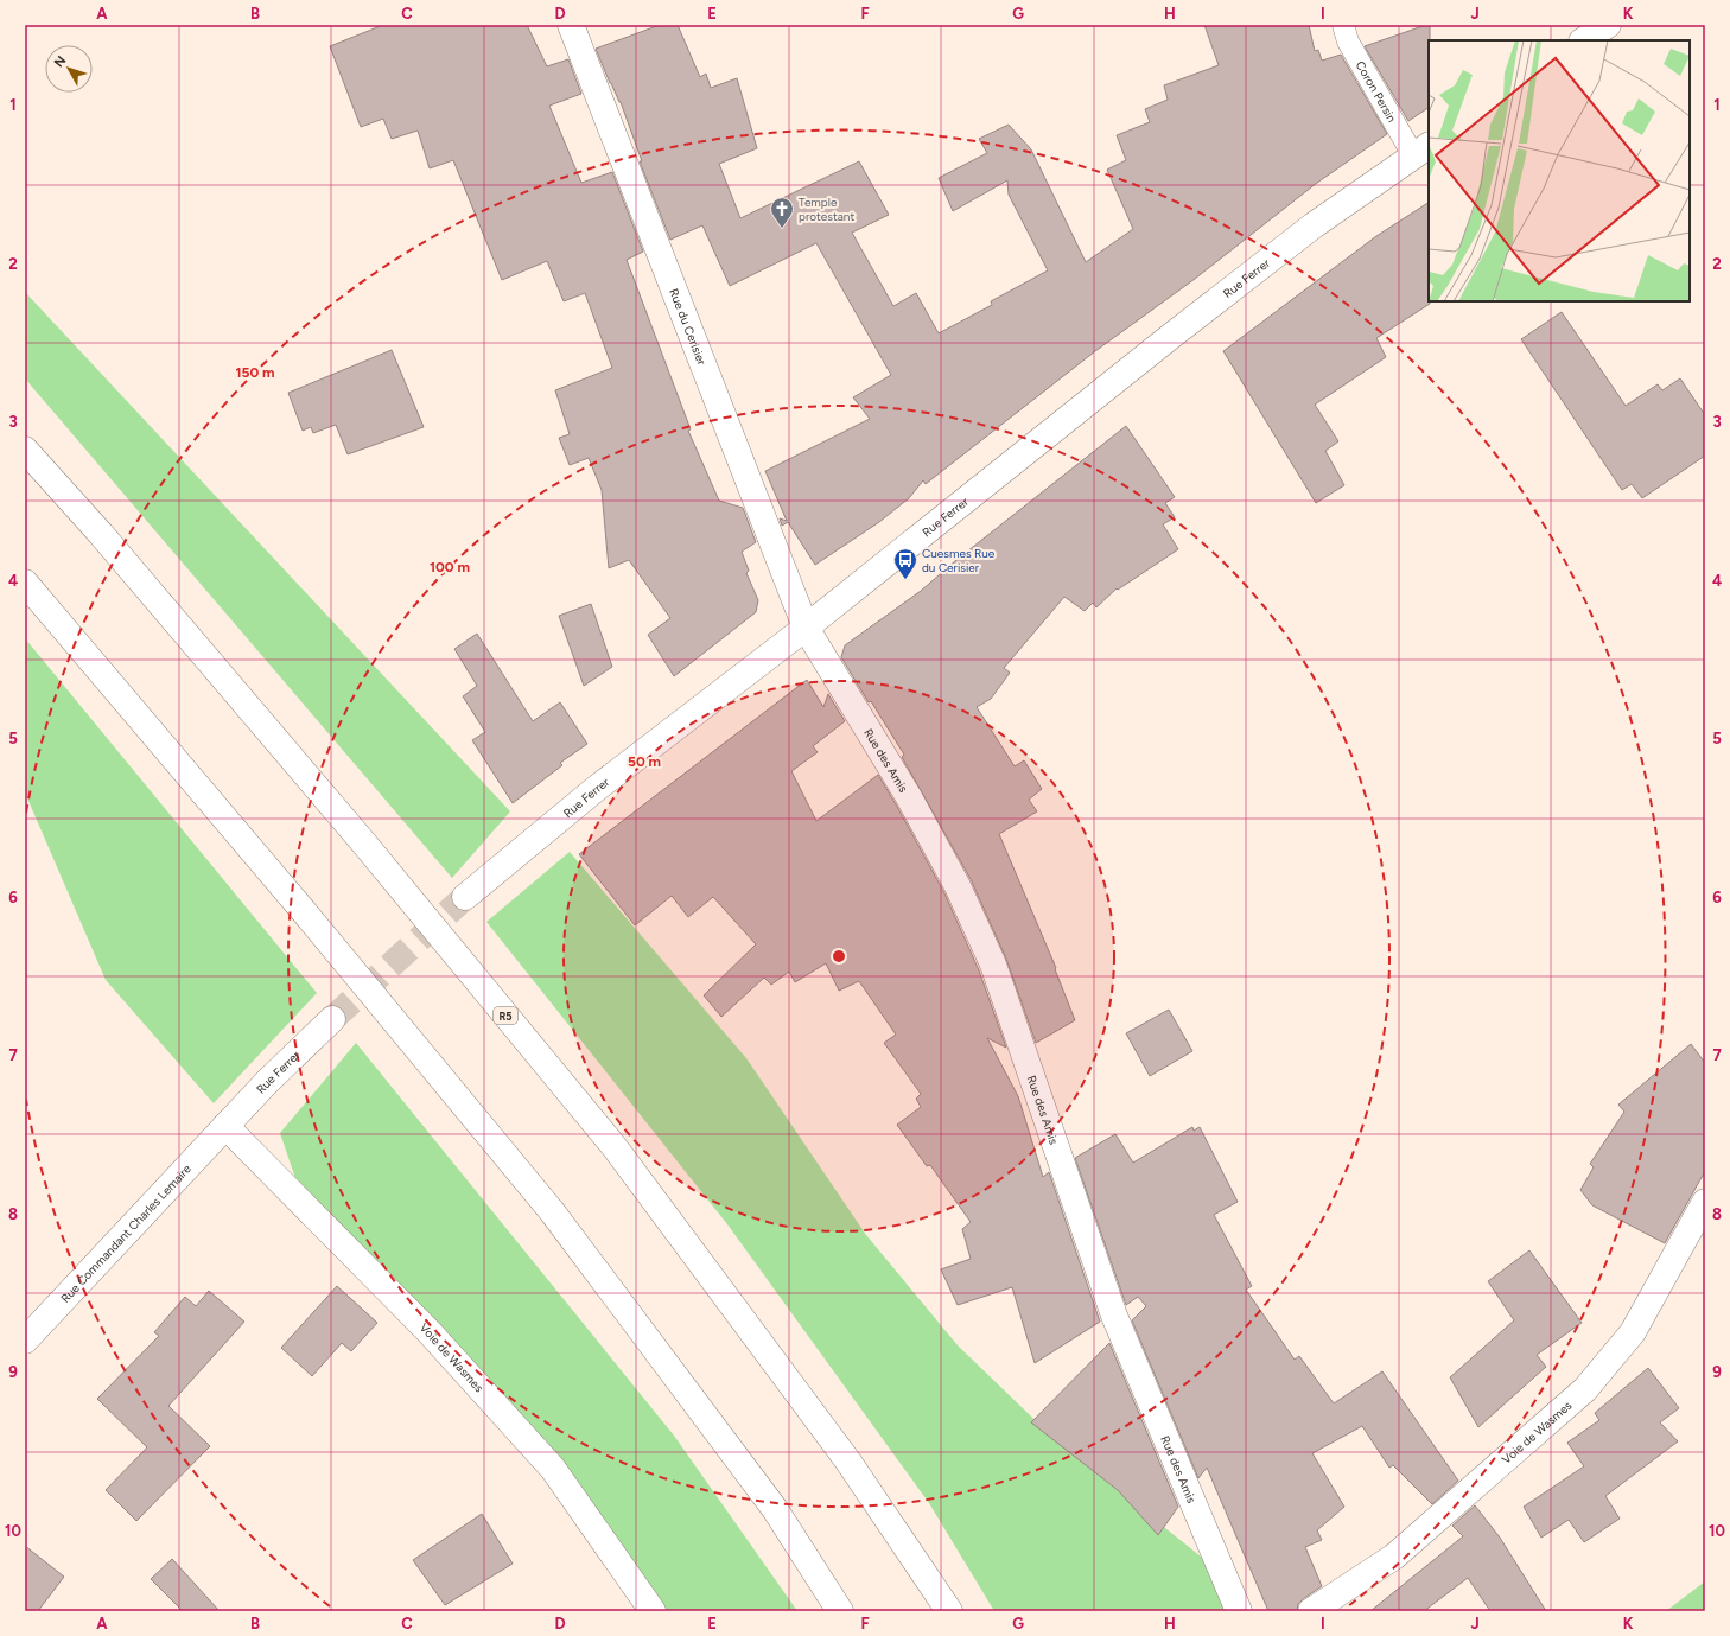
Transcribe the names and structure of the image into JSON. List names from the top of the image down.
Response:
{
  "streets": {
    "main road": [
      "Rue Ferrer",
      "Rue du Cerisier",
      "Rue des Amis",
      "R5",
      "Rue Commandant Charles Lemaire",
      "Voie de Wasmes"
    ],
    "lane": ["Coron Persin"]
  },
  "crossings": [
    ["Coron Persin", "Rue Ferrer"],
    ["Rue Ferrer", "Rue du Cerisier"],
    ["Rue Ferrer", "Rue des Amis"],
    ["Rue Ferrer", "Rue Commandant Charles Lemaire"],
    ["Rue Ferrer", "Voie de Wasmes"],
    ["Rue du Cerisier", "Rue des Amis"],
    ["Rue Commandant Charles Lemaire", "Voie de Wasmes"]
  ],
  "places": {
    "church": ["Temple protestant"],
    "bus stop": ["Cuesmes Rue du Cerisier"]
  },
  "north": "top left",
  "grid": {
    "columns": [
      "A",
      "B",
      "C",
      "D",
      "E",
      "F",
      "G",
      "H",
      "I",
      "J",
      "K"
    ],
    "rows": [
      "1",
      "2",
      "3",
      "4",
      "5",
      "6",
      "7",
      "8",
      "9",
      "10"
    ]
  },
  "rings": ["150 m", "100 m", "50 m"]
}
